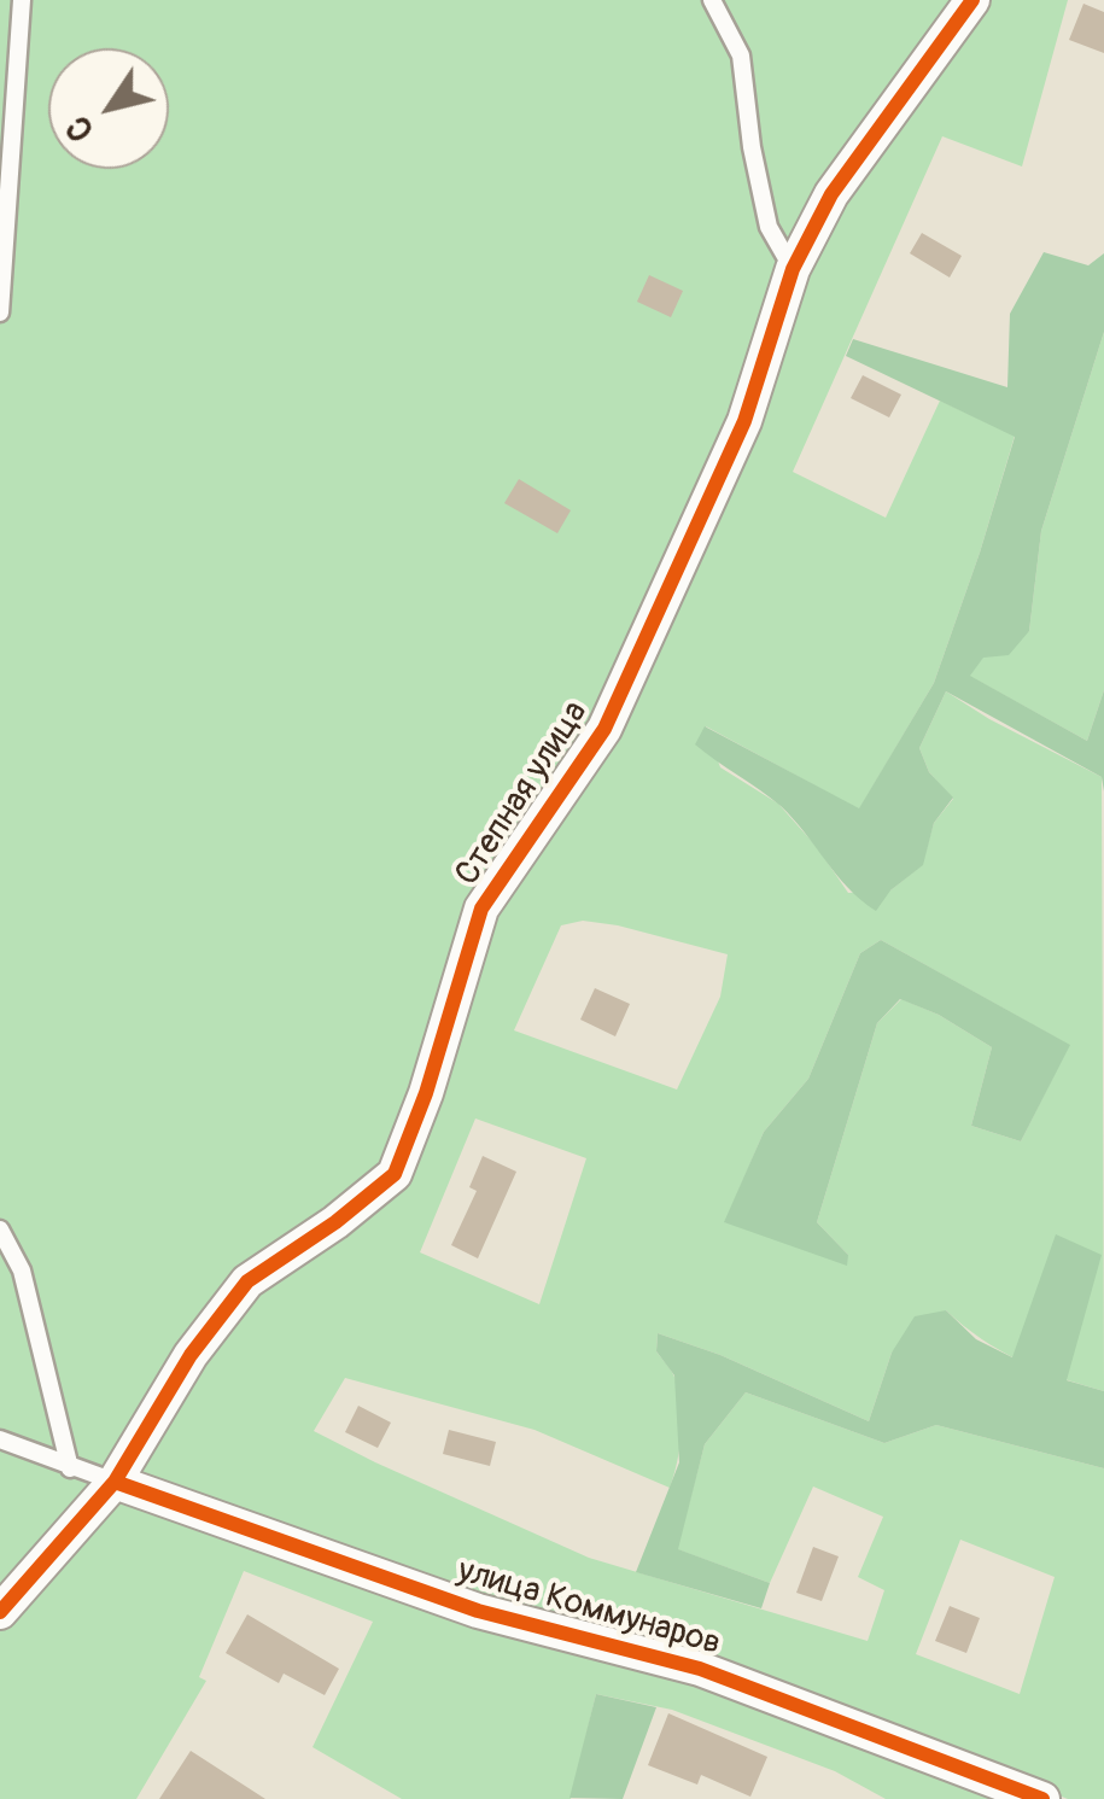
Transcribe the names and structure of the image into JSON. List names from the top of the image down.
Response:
{
  "streets": {
    "street": ["Степная улица", "улица Коммунаров"]
  },
  "crossings": [
    ["Степная улица", "улица Коммунаров"]
  ],
  "north": "bottom left"
}
